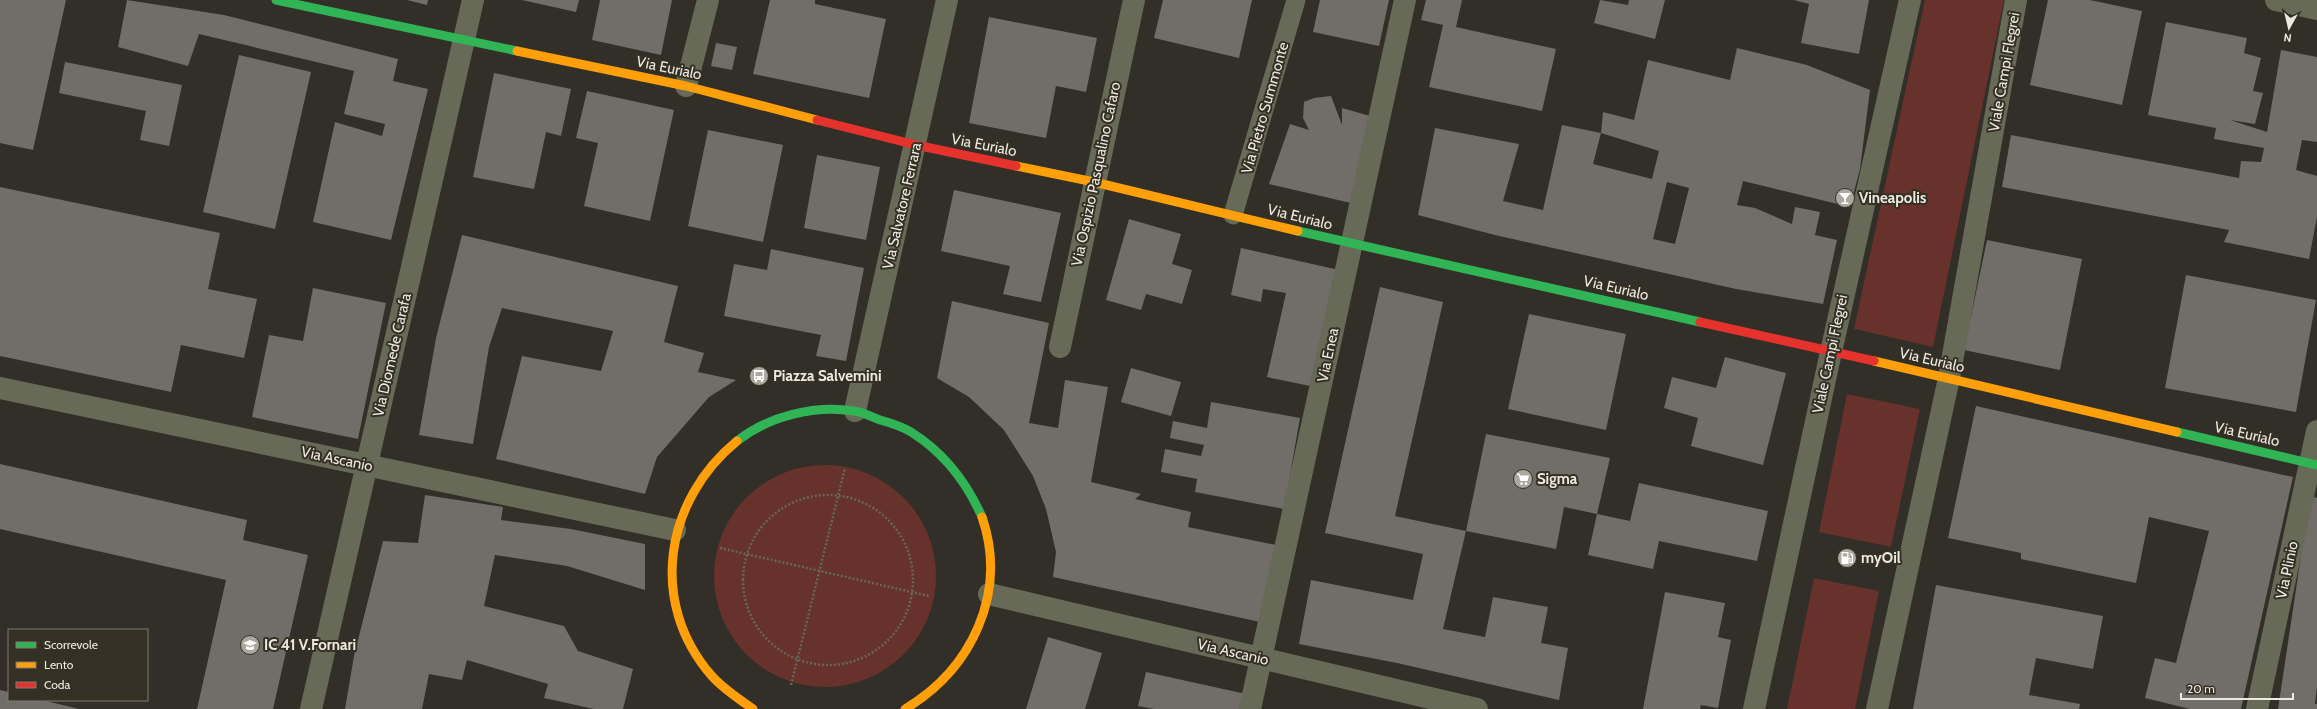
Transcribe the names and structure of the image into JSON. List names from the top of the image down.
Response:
{
  "streets": {
    "street": [
      "Via Eurialo",
      "Viale Campi Flegrei",
      "Via Ospizio Pasqualino Cafaro",
      "Via Salvatore Ferrara",
      "Via Diomede Carafa",
      "Via Enea",
      "Via Ascanio",
      "Via Plinio"
    ],
    "lane": ["Via Pietro Summonte"]
  },
  "crossings": [
    ["Via Eurialo", "Viale Campi Flegrei"],
    ["Via Eurialo", "Via Pietro Summonte"],
    ["Via Eurialo", "Via Ospizio Pasqualino Cafaro"],
    ["Via Eurialo", "Via Salvatore Ferrara"],
    ["Via Eurialo", "Via Diomede Carafa"],
    ["Via Eurialo", "Via Enea"],
    ["Via Eurialo", "Via Plinio"],
    ["Via Diomede Carafa", "Via Ascanio"],
    ["Via Enea", "Via Ascanio"]
  ],
  "places": {
    "bar": ["Vineapolis"],
    "bus stop": ["Piazza Salvemini"],
    "supermarket": ["Sigma"],
    "fuel station": ["myOil"],
    "school or university": ["IC 41 V.Fornari"]
  },
  "legend": ["Scorrevole", "Lento", "Coda"],
  "scale_bar": "20 m",
  "north": "bottom"
}
